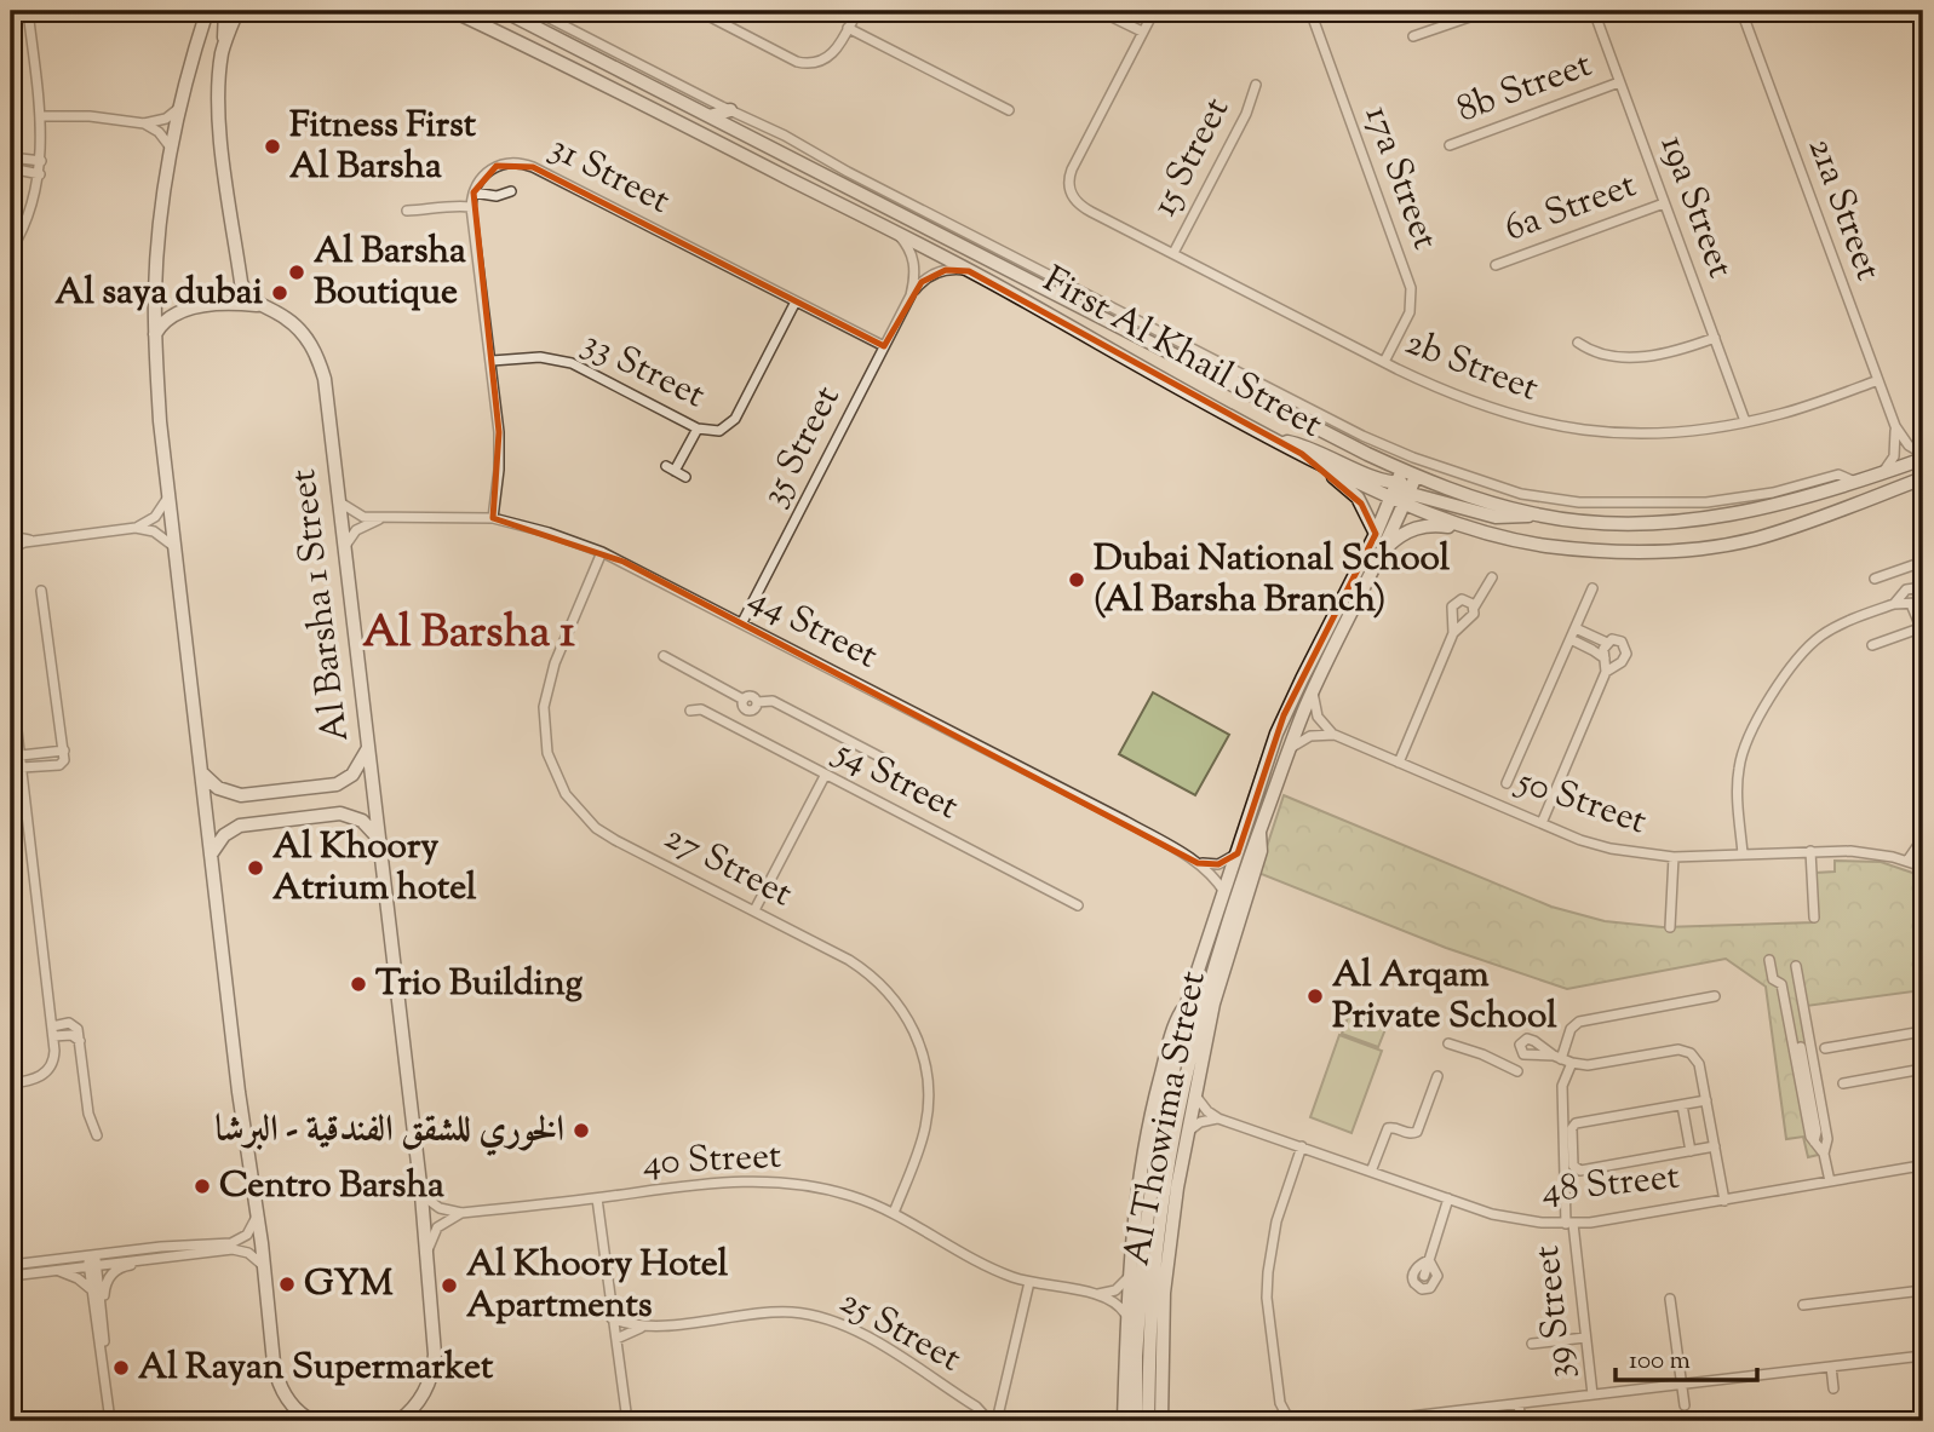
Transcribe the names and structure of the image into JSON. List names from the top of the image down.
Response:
{
  "streets": {
    "street": [
      "8b Street",
      "15 Street",
      "31 Street",
      "17a Street",
      "19a Street",
      "6a Street",
      "21a Street",
      "First Al Khail Street",
      "2b Street",
      "33 Street",
      "35 Street",
      "Al Barsha 1 Street",
      "44 Street",
      "54 Street",
      "50 Street",
      "27 Street",
      "Al Thowima Street",
      "40 Street",
      "48 Street",
      "39 Street",
      "25 Street"
    ]
  },
  "crossings": [
    ["8b Street", "19a Street"],
    ["15 Street", "2b Street"],
    ["31 Street", "33 Street"],
    ["31 Street", "35 Street"],
    ["17a Street", "2b Street"],
    ["19a Street", "6a Street"],
    ["19a Street", "2b Street"],
    ["21a Street", "First Al Khail Street"],
    ["21a Street", "2b Street"],
    ["First Al Khail Street", "35 Street"],
    ["First Al Khail Street", "Al Thowima Street"],
    ["35 Street", "44 Street"],
    ["Al Barsha 1 Street", "44 Street"],
    ["44 Street", "27 Street"],
    ["44 Street", "Al Thowima Street"],
    ["27 Street", "40 Street"],
    ["Al Thowima Street", "40 Street"],
    ["Al Thowima Street", "48 Street"],
    ["48 Street", "39 Street"]
  ],
  "districts": ["Al Barsha 1"],
  "places": [
    "Fitness First Al Barsha",
    "Al Barsha Boutique",
    "Al saya dubai",
    "Dubai National School (Al Barsha Branch)",
    "Al Khoory Atrium hotel",
    "Trio Building",
    "Al Arqam Private School",
    "الخوري للشقق الفندقية - البرشا",
    "Centro Barsha",
    "GYM",
    "Al Khoory Hotel Apartments",
    "Al Rayan Supermarket"
  ],
  "scale_bar": "100 m"
}
